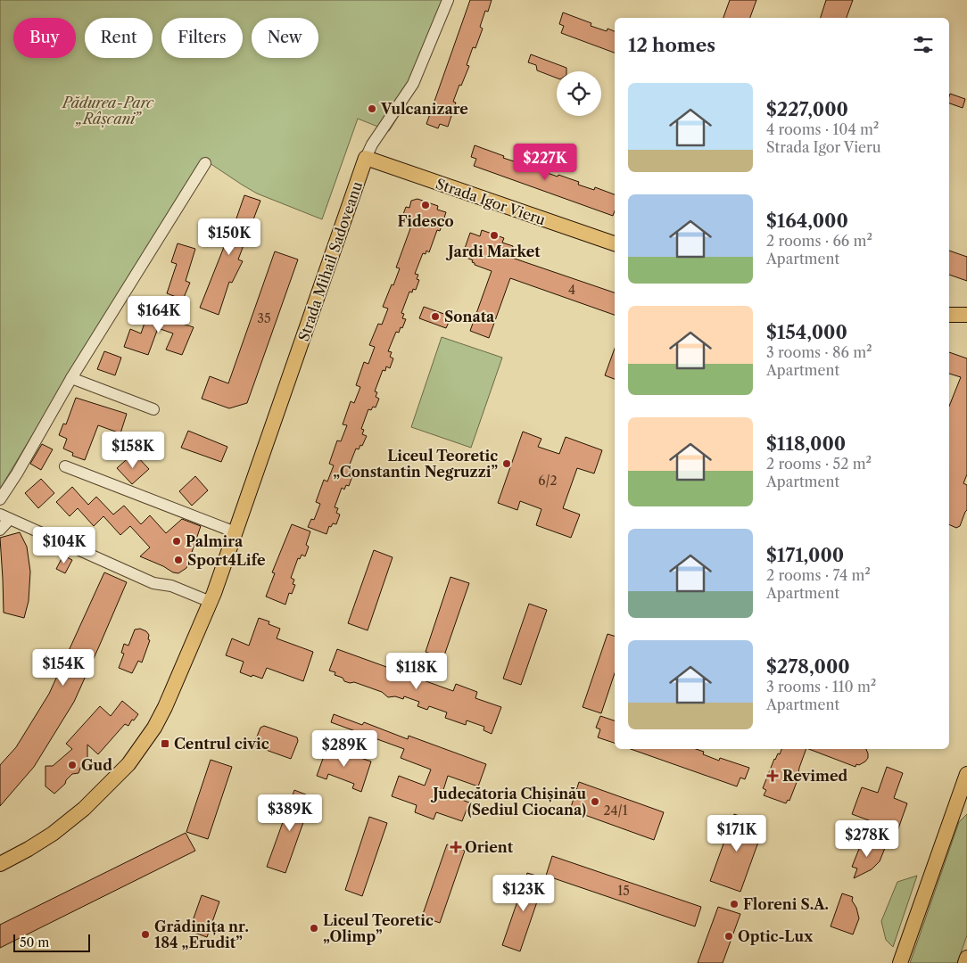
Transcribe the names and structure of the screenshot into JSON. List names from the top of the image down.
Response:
{
  "streets": {
    "main road": ["Strada Igor Vieru", "Strada Mihail Sadoveanu"]
  },
  "crossings": [
    ["Strada Igor Vieru", "Strada Mihail Sadoveanu"]
  ],
  "parks": ["Pădurea-Parc „Râșcani”"],
  "places": {
    "other": [
      "Vulcanizare",
      "Fidesco",
      "Jardi Market",
      "Sonata",
      "Liceul Teoretic „Constantin Negruzzi”",
      "Palmira",
      "Sport4Life",
      "Gud",
      "Judecătoria Chișinău (Sediul Ciocana)",
      "Floreni S.A.",
      "Liceul Teoretic „Olimp”",
      "Grădinița nr. 184 „Erudit”",
      "Optic-Lux"
    ],
    "transit": ["Centrul civic"],
    "health": ["Revimed", "Orient"]
  },
  "house_numbers": [
    "4",
    "35",
    "6/2",
    "24/1",
    "15"
  ],
  "scale_bar": "50 m",
  "page": {
    "chip": [
      "Buy",
      "Rent",
      "Filters",
      "New"
    ],
    "heading": "12 homes",
    "list": [
      {
        "name": "$227,000",
        "note": "4 rooms · 104 m² · Strada Igor Vieru"
      },
      {
        "name": "$164,000",
        "note": "2 rooms · 66 m² · Apartment"
      },
      {
        "name": "$154,000",
        "note": "3 rooms · 86 m² · Apartment"
      },
      {
        "name": "$118,000",
        "note": "2 rooms · 52 m² · Apartment"
      },
      {
        "name": "$171,000",
        "note": "2 rooms · 74 m² · Apartment"
      },
      {
        "name": "$278,000",
        "note": "3 rooms · 110 m² · Apartment"
      }
    ],
    "price": [
      "$227K",
      "$150K",
      "$164K",
      "$158K",
      "$104K",
      "$154K",
      "$118K",
      "$289K",
      "$389K",
      "$171K",
      "$278K",
      "$123K"
    ],
    "scale": "50 m"
  }
}
